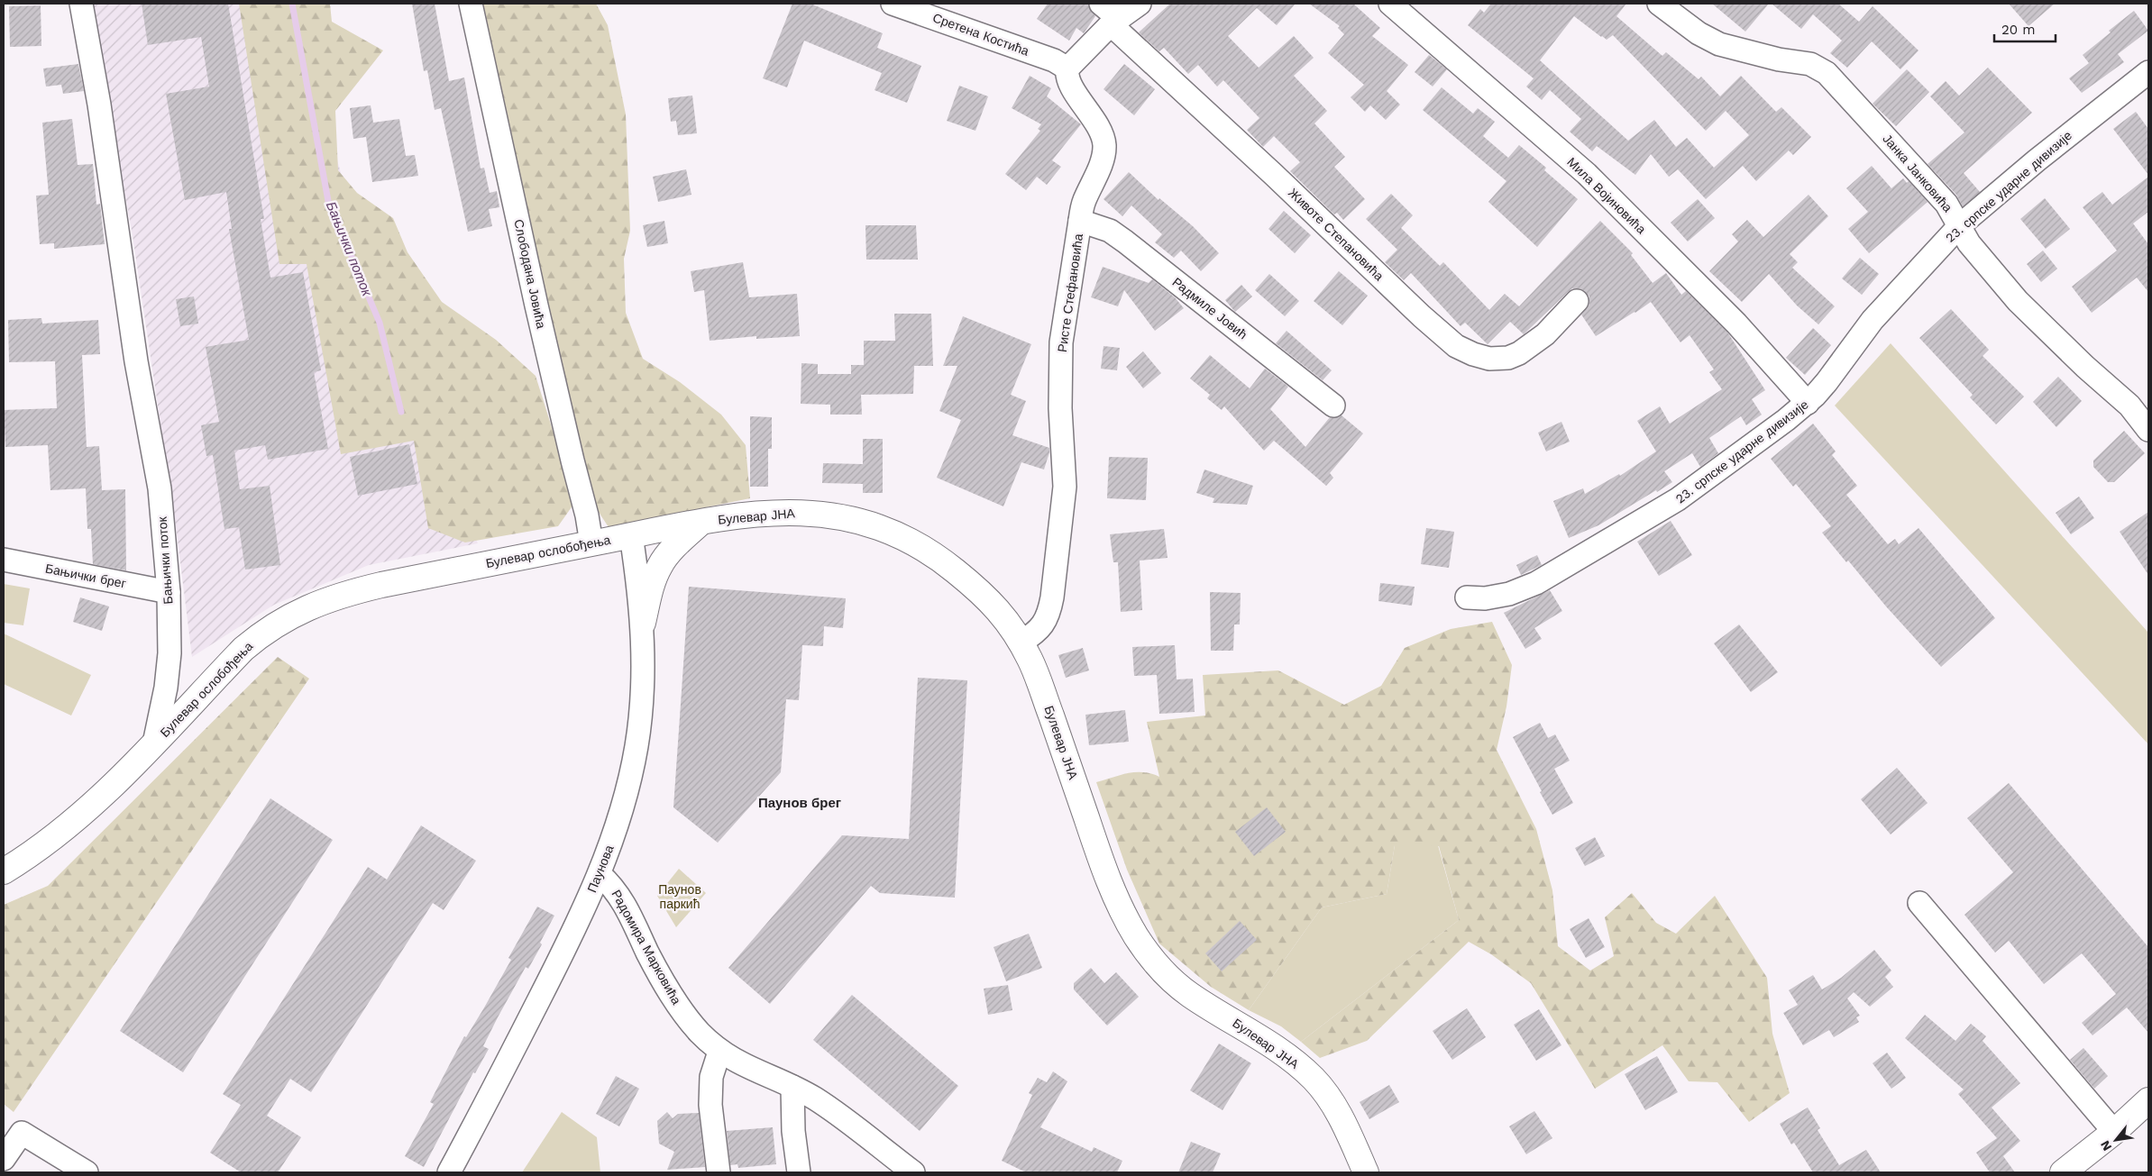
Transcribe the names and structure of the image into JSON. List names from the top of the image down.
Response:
{
  "streets": {
    "main road": ["Булевар ЈНА", "Булевар ослобођења"],
    "street": [
      "Сретена Костића",
      "Јанка Јанковића",
      "23. српске ударне дивизије",
      "Мила Војиновића",
      "Животе Степановића",
      "Слободана Јовића",
      "Ристе Стефановића",
      "Радмиле Јовић",
      "Бањички поток",
      "Бањички брег",
      "Паунова",
      "Радомира Марковића"
    ]
  },
  "crossings": [
    ["Сретена Костића", "Ристе Стефановића"],
    ["Јанка Јанковића", "23. српске ударне дивизије"],
    ["23. српске ударне дивизије", "Мила Војиновића"],
    ["Слободана Јовића", "Булевар ослобођења"],
    ["Ристе Стефановића", "Радмиле Јовић"],
    ["Ристе Стефановића", "Булевар ЈНА"],
    ["Булевар ЈНА", "Булевар ослобођења"],
    ["Булевар ЈНА", "Паунова"],
    ["Булевар ослобођења", "Бањички поток"],
    ["Булевар ослобођења", "Паунова"],
    ["Бањички поток", "Бањички брег"],
    ["Паунова", "Радомира Марковића"]
  ],
  "districts": ["Паунов брег"],
  "water": ["Бањички поток"],
  "parks": ["Паунов паркић"],
  "scale_bar": "20 m",
  "north": "bottom left"
}
